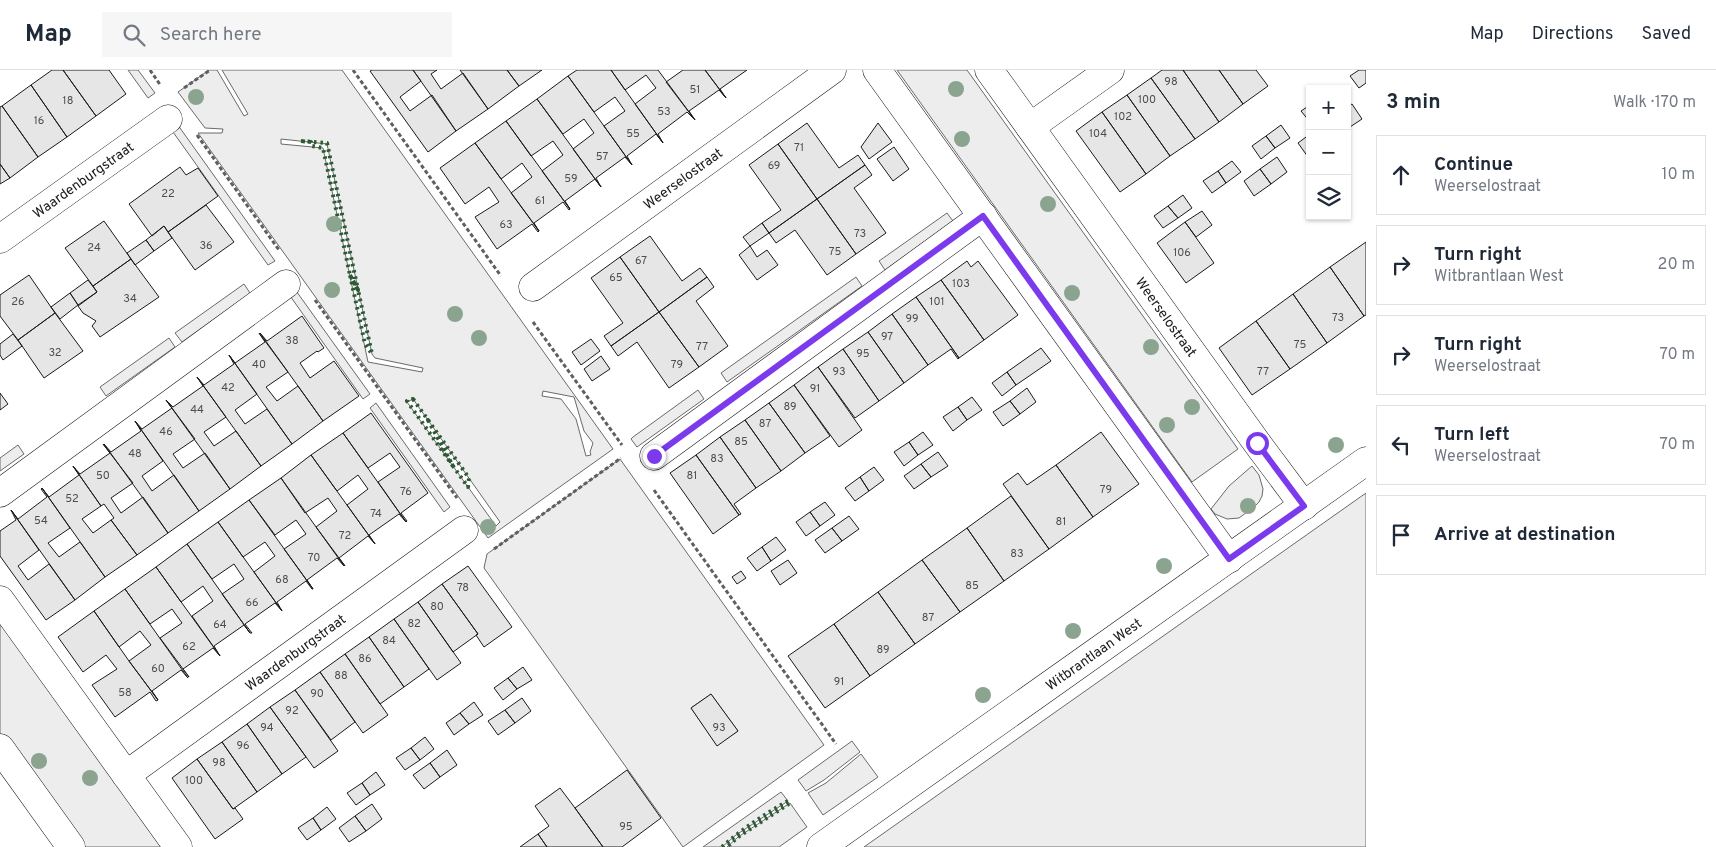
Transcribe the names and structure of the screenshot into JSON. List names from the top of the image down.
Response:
{
  "streets": {
    "street": ["Waardenburgstraat", "Weerselostraat", "Witbrantlaan West"]
  },
  "crossings": [
    ["Weerselostraat", "Witbrantlaan West"]
  ],
  "house_numbers": [
    "98",
    "51",
    "100",
    "18",
    "53",
    "102",
    "16",
    "55",
    "104",
    "71",
    "57",
    "69",
    "59",
    "22",
    "61",
    "63",
    "73",
    "36",
    "24",
    "75",
    "106",
    "67",
    "65",
    "103",
    "34",
    "26",
    "101",
    "73",
    "99",
    "97",
    "38",
    "75",
    "77",
    "32",
    "95",
    "40",
    "79",
    "93",
    "77",
    "42",
    "91",
    "89",
    "44",
    "87",
    "46",
    "85",
    "48",
    "83",
    "50",
    "81",
    "79",
    "76",
    "52",
    "74",
    "54",
    "81",
    "72",
    "83",
    "70",
    "68",
    "85",
    "78",
    "66",
    "80",
    "87",
    "82",
    "64",
    "84",
    "62",
    "89",
    "86",
    "60",
    "88",
    "91",
    "58",
    "90",
    "92",
    "94",
    "93",
    "96",
    "98",
    "100",
    "95"
  ],
  "page": {
    "header": "Map",
    "search": "Search here",
    "nav": ["Map", "Directions", "Saved"],
    "heading": ["3 min", "Walk · 170 m"],
    "map_buttons": ["+", "−"],
    "list": [
      ["Continue", "Weerselostraat", "10 m"],
      ["Turn right", "Witbrantlaan West", "20 m"],
      ["Turn right", "Weerselostraat", "70 m"],
      ["Turn left", "Weerselostraat", "70 m"],
      "Arrive at destination"
    ]
  }
}
